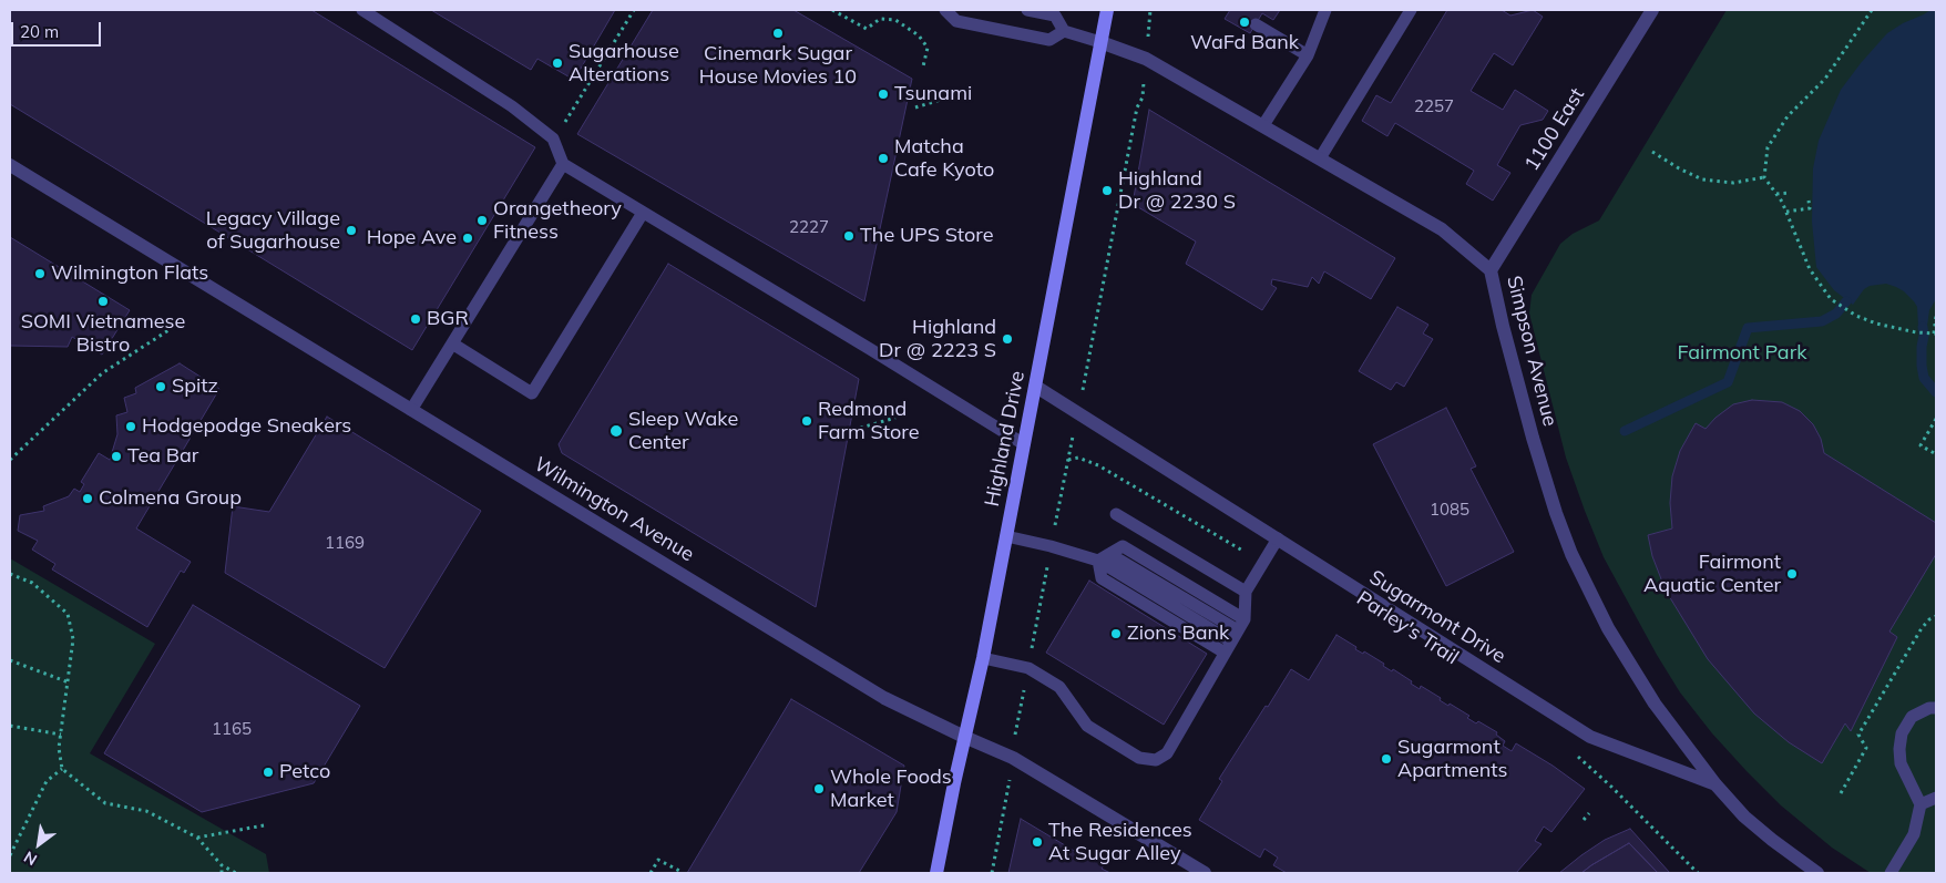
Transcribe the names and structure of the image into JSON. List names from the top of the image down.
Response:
{
  "streets": {
    "street": [
      "1100 East",
      "Simpson Avenue",
      "Highland Drive",
      "Wilmington Avenue",
      "Sugarmont Drive"
    ]
  },
  "crossings": [
    ["1100 East", "Simpson Avenue"],
    ["Simpson Avenue", "Highland Drive"],
    ["Simpson Avenue", "Sugarmont Drive"],
    ["Highland Drive", "Wilmington Avenue"],
    ["Highland Drive", "Sugarmont Drive"]
  ],
  "parks": ["Fairmont Park"],
  "places": [
    "WaFd Bank",
    "Cinemark Sugar House Movies 10",
    "Sugarhouse Alterations",
    "Tsunami",
    "Matcha Cafe Kyoto",
    "Highland Dr @ 2230 S",
    "Orangetheory Fitness",
    "Legacy Village of Sugarhouse",
    "The UPS Store",
    "Hope Ave",
    "Wilmington Flats",
    "SOMI Vietnamese Bistro",
    "BGR",
    "Highland Dr @ 2223 S",
    "Spitz",
    "Redmond Farm Store",
    "Hodgepodge Sneakers",
    "Sleep Wake Center",
    "Tea Bar",
    "Colmena Group",
    "Fairmont Aquatic Center",
    "Zions Bank",
    "Sugarmont Apartments",
    "Petco",
    "Whole Foods Market",
    "The Residences At Sugar Alley"
  ],
  "house_numbers": [
    "2257",
    "2227",
    "1085",
    "1169",
    "1165"
  ],
  "scale_bar": "20 m",
  "north": "bottom left"
}
